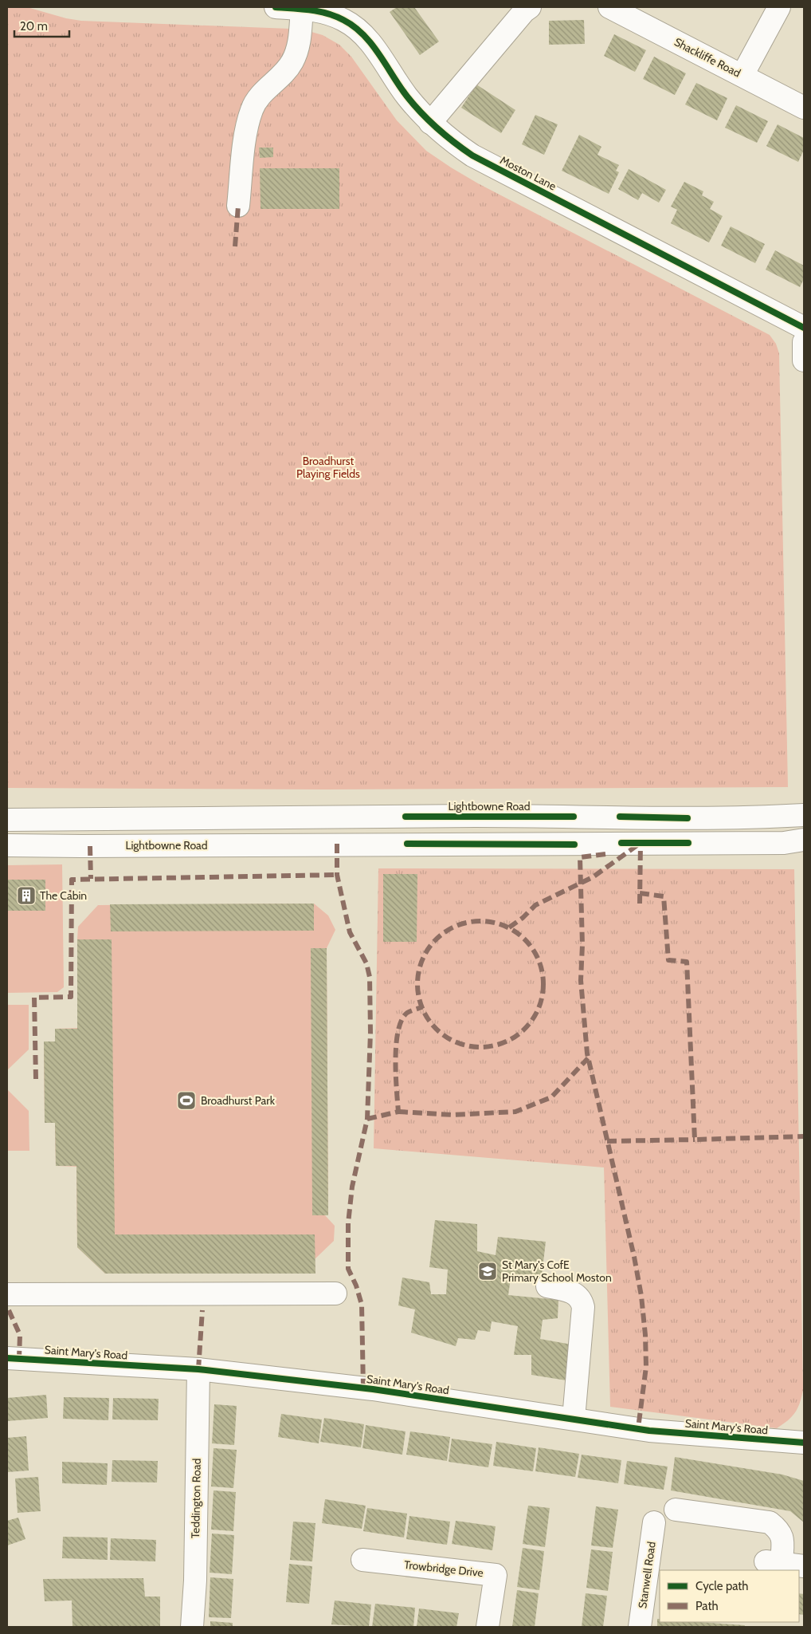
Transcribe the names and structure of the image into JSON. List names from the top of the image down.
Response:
{
  "streets": {
    "street": [
      "Shackliffe Road",
      "Moston Lane",
      "Lightbowne Road",
      "Saint Mary's Road",
      "Teddington Road",
      "Trowbridge Drive",
      "Stanwell Road"
    ]
  },
  "crossings": [
    ["Saint Mary's Road", "Teddington Road"]
  ],
  "parks": ["Broadhurst Playing Fields"],
  "places": {
    "building": ["The Cabin"],
    "sports": ["Broadhurst Park"],
    "school or university": ["St Mary's CofE Primary School Moston"]
  },
  "legend": ["Cycle path", "Path"],
  "scale_bar": "20 m"
}
